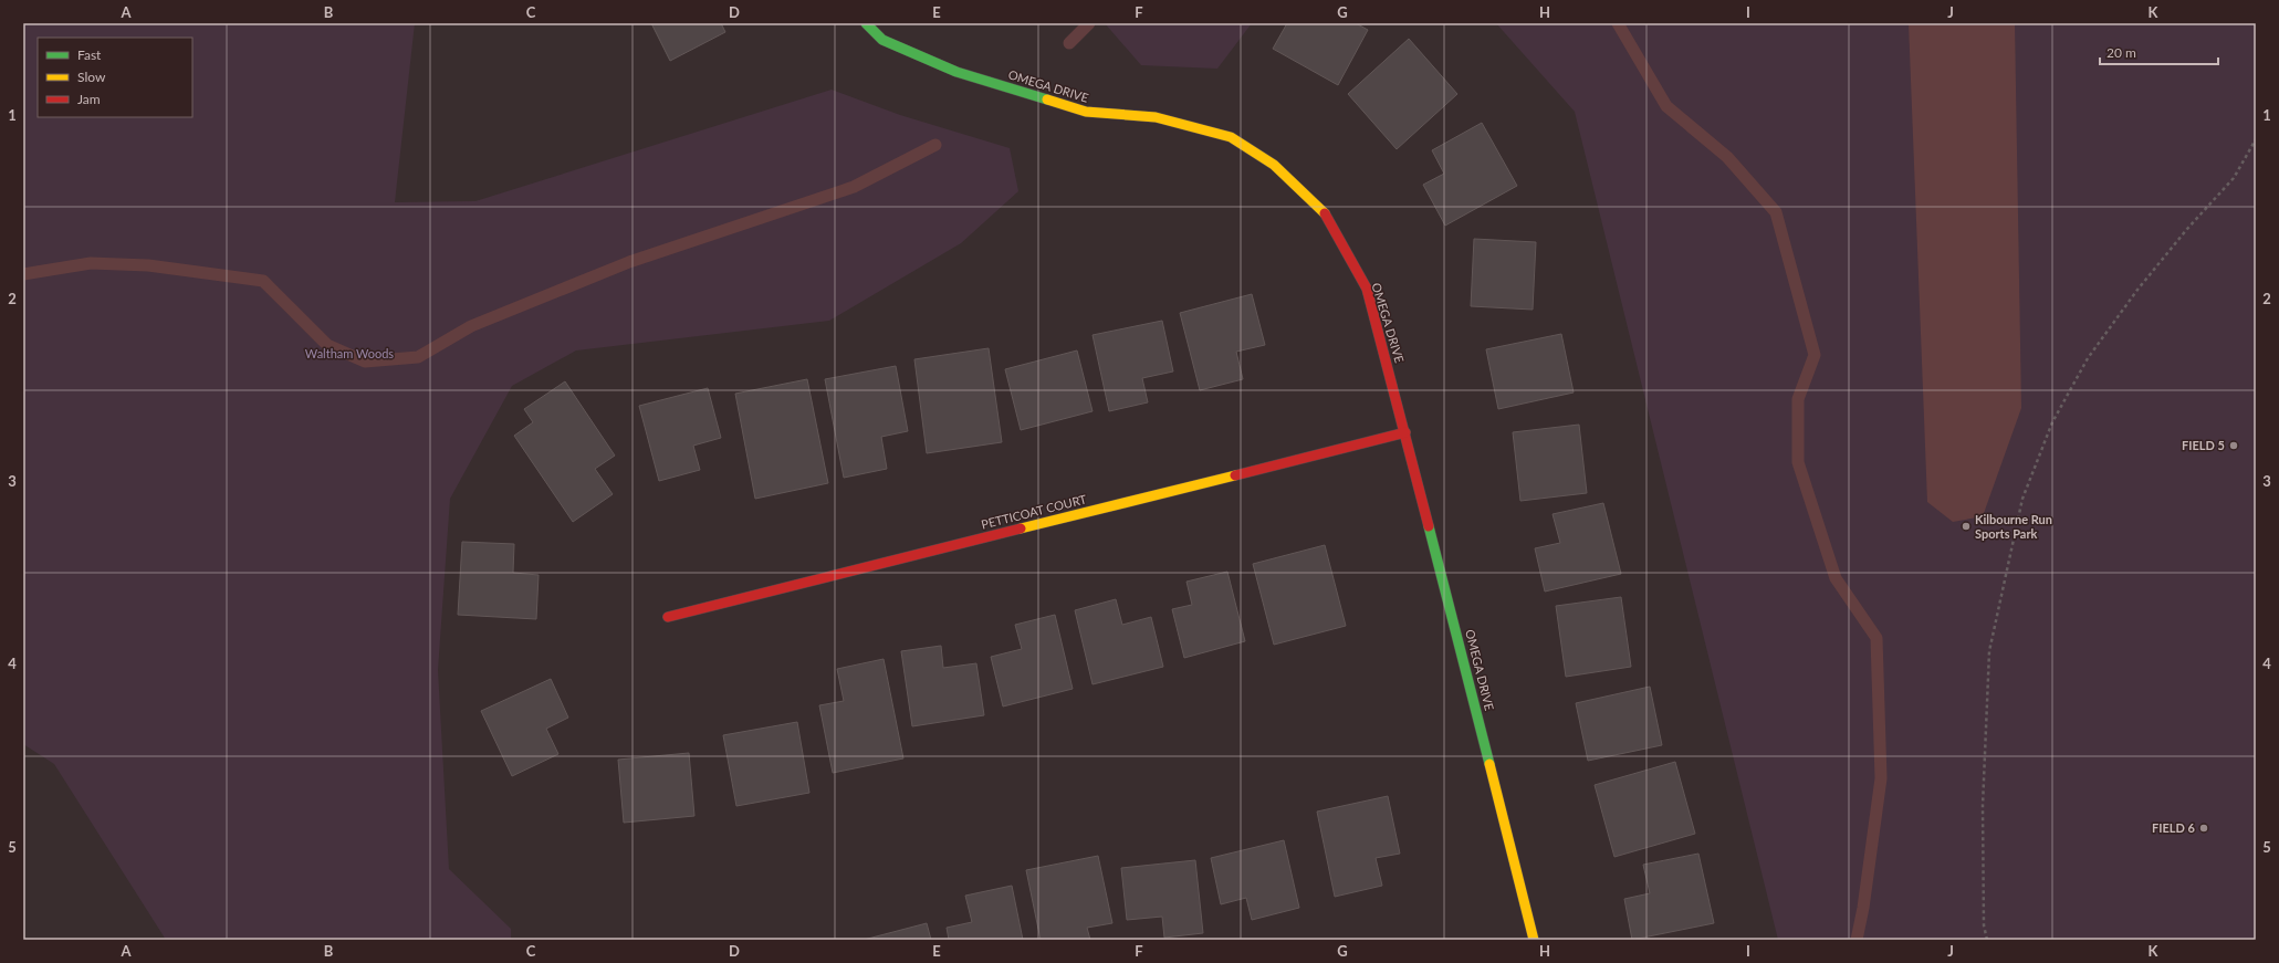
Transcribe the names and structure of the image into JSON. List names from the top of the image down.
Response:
{
  "streets": {
    "street": ["OMEGA DRIVE", "PETTICOAT COURT"]
  },
  "crossings": [
    ["OMEGA DRIVE", "PETTICOAT COURT"]
  ],
  "parks": ["Waltham Woods"],
  "places": ["FIELD 5", "Kilbourne Run Sports Park", "FIELD 6"],
  "legend": ["Fast", "Slow", "Jam"],
  "scale_bar": "20 m",
  "grid": {
    "columns": [
      "A",
      "B",
      "C",
      "D",
      "E",
      "F",
      "G",
      "H",
      "I",
      "J",
      "K"
    ],
    "rows": [
      "1",
      "2",
      "3",
      "4",
      "5"
    ]
  }
}
